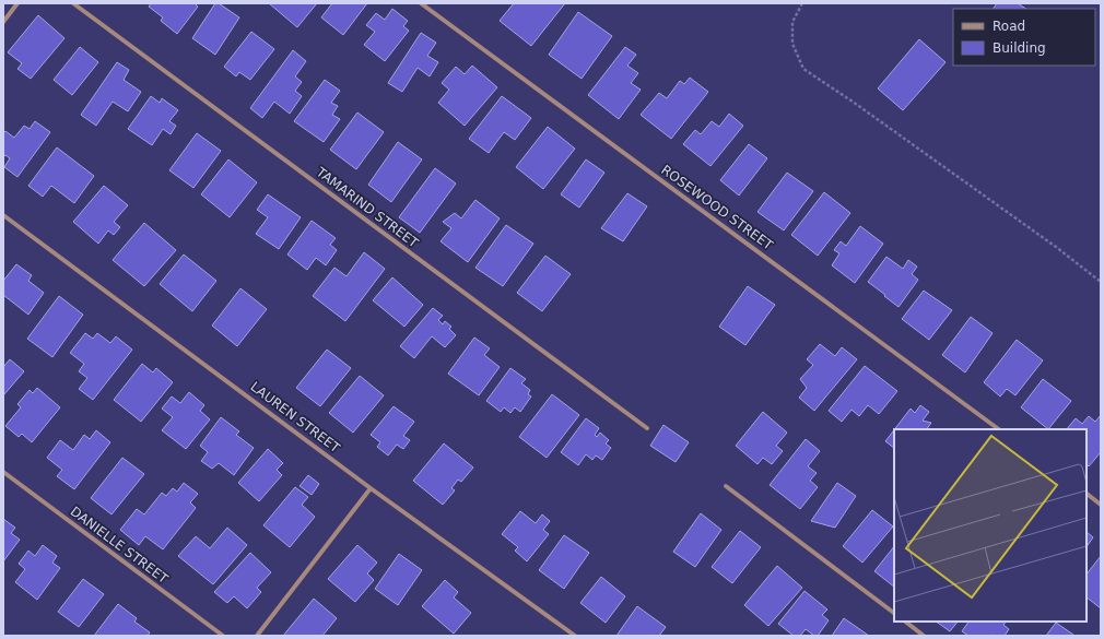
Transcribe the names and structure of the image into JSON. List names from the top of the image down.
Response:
{
  "streets": {
    "street": [
      "TAMARIND STREET",
      "ROSEWOOD STREET",
      "LAUREN STREET",
      "DANIELLE STREET"
    ]
  },
  "legend": ["Road", "Building"]
}
